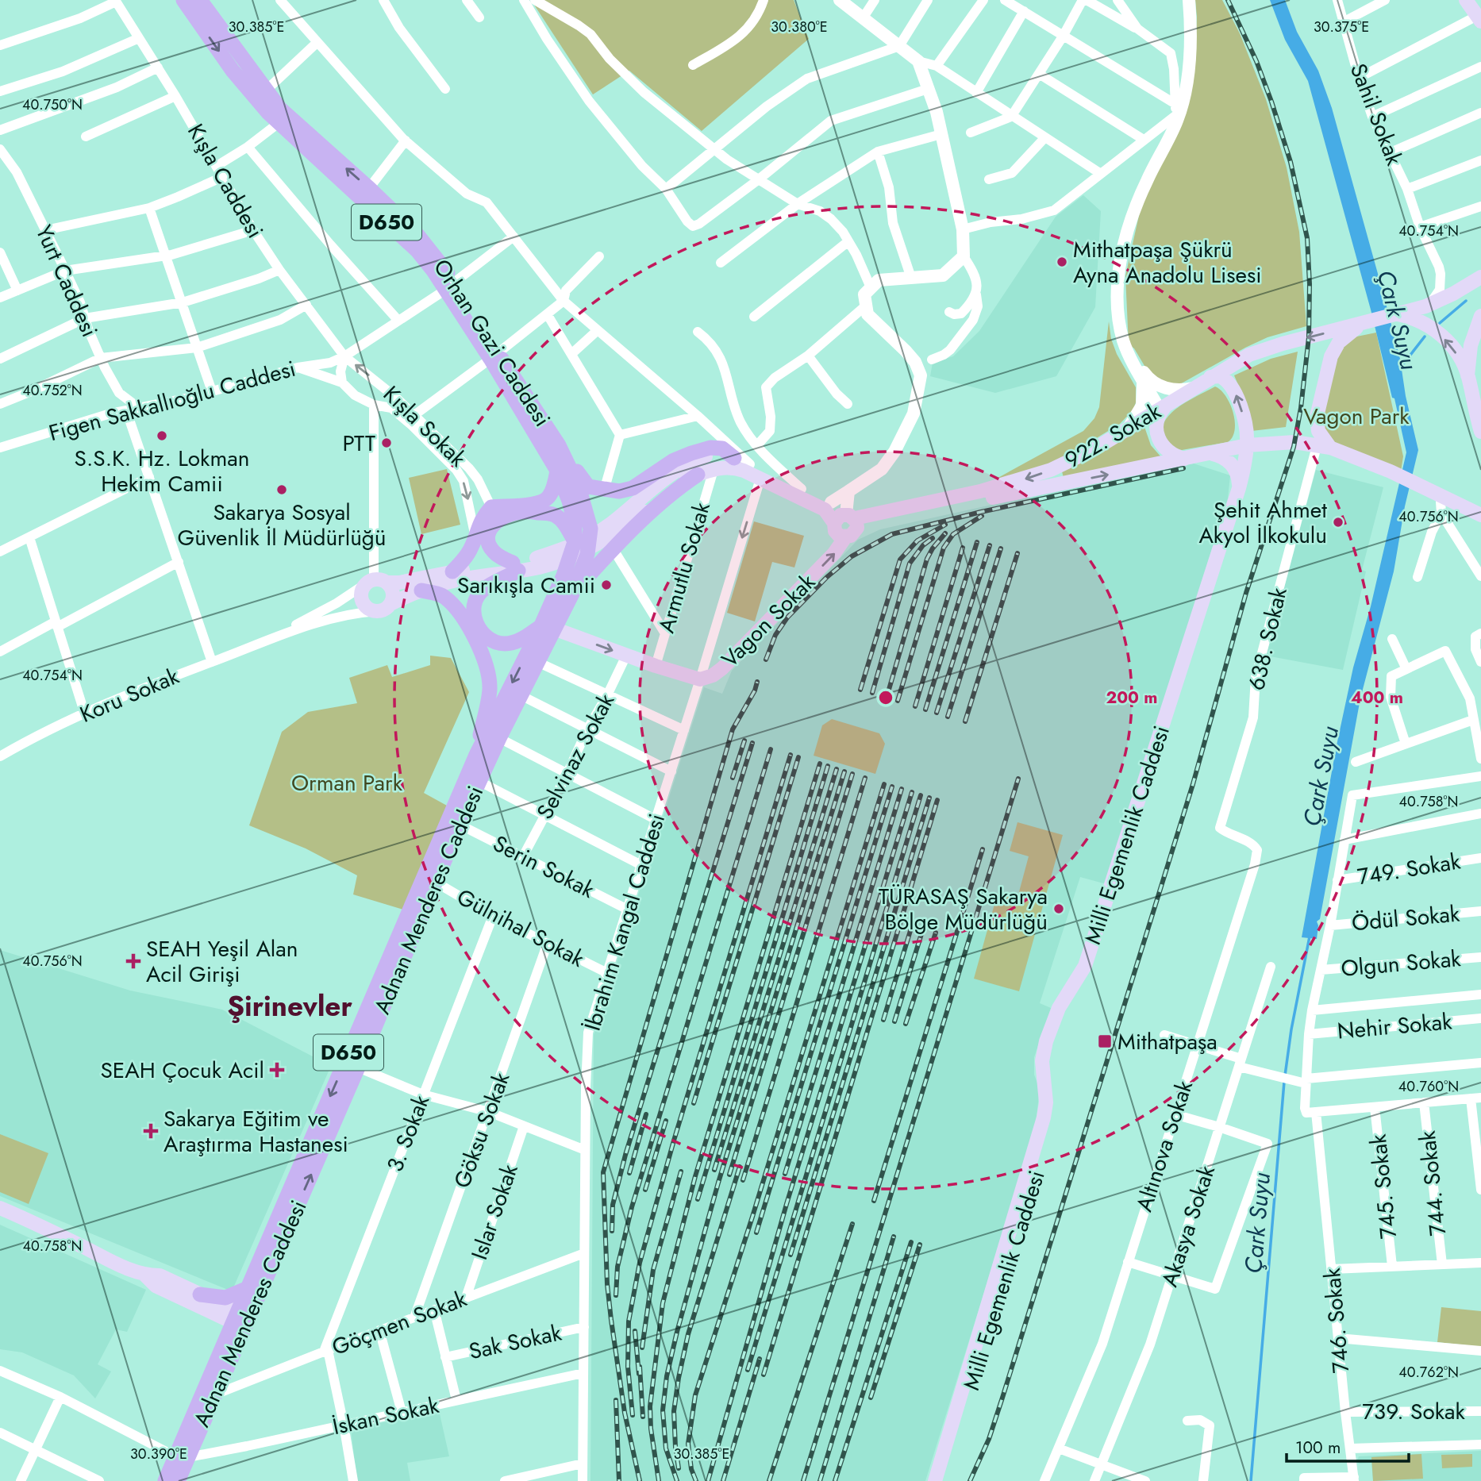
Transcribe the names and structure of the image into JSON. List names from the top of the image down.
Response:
{
  "streets": {
    "main road": [
      "D650",
      "Orhan Gazi Caddesi",
      "922. Sokak",
      "Vagon Sokak",
      "Milli Egemenlik Caddesi",
      "Adnan Menderes Caddesi"
    ],
    "street": [
      "Sahil Sokak",
      "Kışla Caddesi",
      "Yurt Caddesi",
      "Figen Sakkallıoğlu Caddesi",
      "Kışla Sokak",
      "Armutlu Sokak",
      "638. Sokak",
      "Koru Sokak",
      "Selvinaz Sokak",
      "Serin Sokak",
      "749. Sokak",
      "Ödül Sokak",
      "İbrahim Kangal Caddesi",
      "Gülnihal Sokak",
      "Olgun Sokak",
      "Nehir Sokak",
      "Göksu Sokak",
      "3. Sokak",
      "Altınova Sokak",
      "744. Sokak",
      "745. Sokak",
      "Islar Sokak",
      "Akasya Sokak",
      "746. Sokak",
      "Göçmen Sokak",
      "Sak Sokak",
      "739. Sokak",
      "İskan Sokak"
    ]
  },
  "crossings": [
    ["Sahil Sokak", "922. Sokak"],
    ["Kışla Caddesi", "Figen Sakkallıoğlu Caddesi"],
    ["Kışla Caddesi", "Kışla Sokak"],
    ["Yurt Caddesi", "Figen Sakkallıoğlu Caddesi"],
    ["Orhan Gazi Caddesi", "Figen Sakkallıoğlu Caddesi"],
    ["Orhan Gazi Caddesi", "Vagon Sokak"],
    ["Orhan Gazi Caddesi", "Adnan Menderes Caddesi"],
    ["Figen Sakkallıoğlu Caddesi", "Kışla Sokak"],
    ["922. Sokak", "Vagon Sokak"],
    ["922. Sokak", "638. Sokak"],
    ["922. Sokak", "Milli Egemenlik Caddesi"],
    ["Armutlu Sokak", "Vagon Sokak"],
    ["Vagon Sokak", "Selvinaz Sokak"],
    ["Vagon Sokak", "Adnan Menderes Caddesi"],
    ["Vagon Sokak", "İbrahim Kangal Caddesi"],
    ["638. Sokak", "Altınova Sokak"],
    ["Selvinaz Sokak", "Serin Sokak"],
    ["Serin Sokak", "Adnan Menderes Caddesi"],
    ["Serin Sokak", "İbrahim Kangal Caddesi"],
    ["749. Sokak", "746. Sokak"],
    ["Adnan Menderes Caddesi", "Gülnihal Sokak"],
    ["Adnan Menderes Caddesi", "Göçmen Sokak"],
    ["Adnan Menderes Caddesi", "İskan Sokak"],
    ["Ödül Sokak", "746. Sokak"],
    ["İbrahim Kangal Caddesi", "Gülnihal Sokak"],
    ["İbrahim Kangal Caddesi", "Göçmen Sokak"],
    ["İbrahim Kangal Caddesi", "Sak Sokak"],
    ["İbrahim Kangal Caddesi", "İskan Sokak"],
    ["Gülnihal Sokak", "Göksu Sokak"],
    ["Gülnihal Sokak", "3. Sokak"],
    ["Olgun Sokak", "746. Sokak"],
    ["Nehir Sokak", "746. Sokak"],
    ["Göksu Sokak", "Göçmen Sokak"],
    ["3. Sokak", "Göçmen Sokak"],
    ["Islar Sokak", "Göçmen Sokak"],
    ["746. Sokak", "739. Sokak"]
  ],
  "districts": ["Şirinevler"],
  "water": ["Çark Suyu"],
  "parks": ["Vagon Park", "Orman Park"],
  "places": {
    "other": [
      "Mithatpaşa Şükrü Ayna Anadolu Lisesi",
      "S.S.K. Hz. Lokman Hekim Camii",
      "PTT",
      "Sakarya Sosyal Güvenlik İl Müdürlüğü",
      "Şehit Ahmet Akyol İlkokulu",
      "Sarıkışla Camii",
      "TÜRASAŞ Sakarya Bölge Müdürlüğü"
    ],
    "health": ["SEAH Yeşil Alan Acil Girişi", "SEAH Çocuk Acil", "Sakarya Eğitim ve Araştırma Hastanesi"],
    "transit": ["Mithatpaşa"]
  },
  "scale_bar": "100 m",
  "coordinates": [
    "30.385°E",
    "30.380°E",
    "30.375°E",
    "40.750°N",
    "40.754°N",
    "40.752°N",
    "40.756°N",
    "40.758°N",
    "40.760°N",
    "40.762°N",
    "30.390°E"
  ],
  "rings": ["200 m", "400 m"]
}
